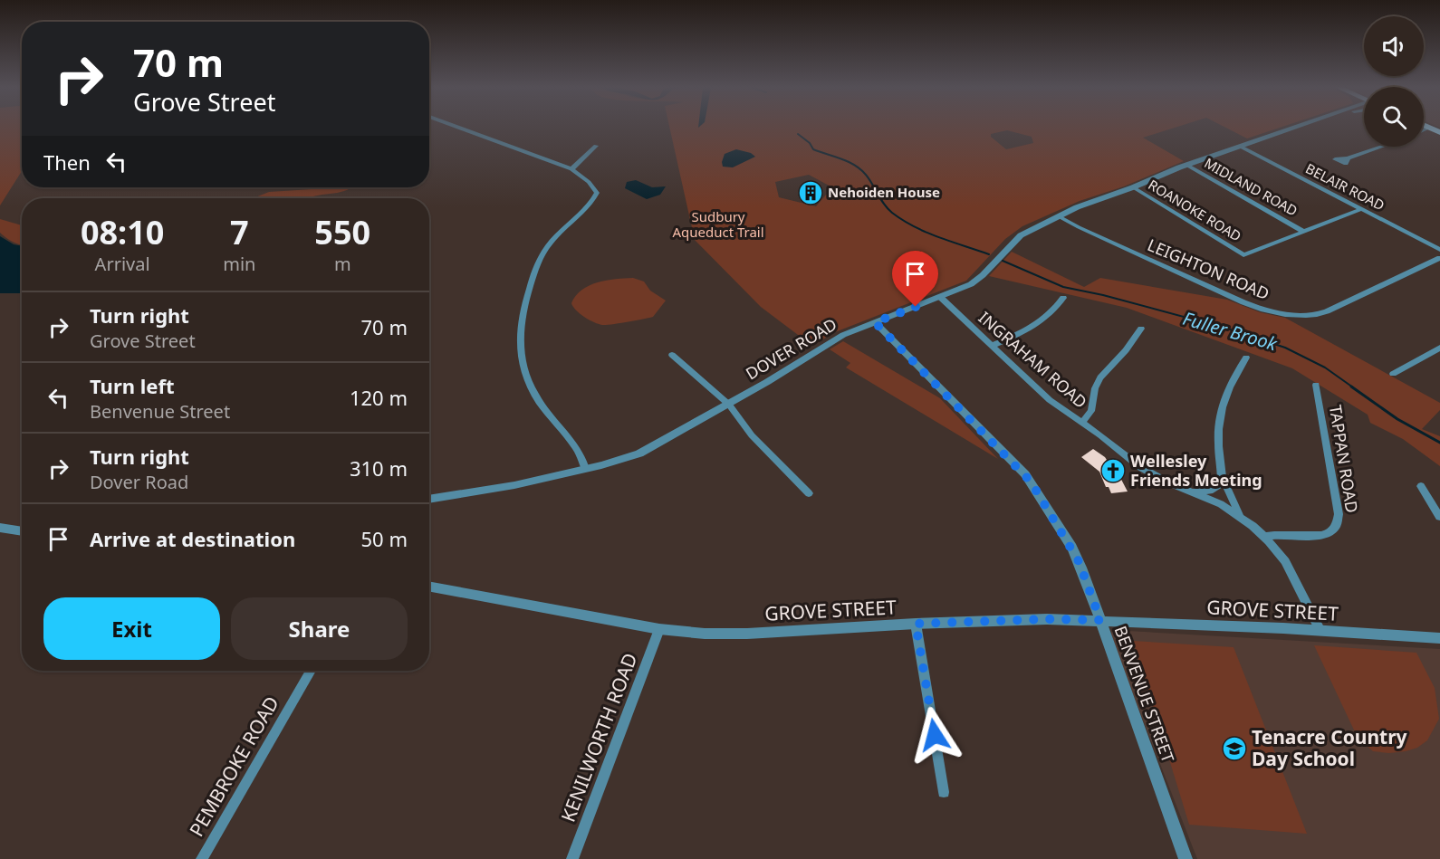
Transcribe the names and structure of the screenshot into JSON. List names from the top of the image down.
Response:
{
  "streets": {
    "street": [
      "MIDLAND ROAD",
      "BELAIR ROAD",
      "ROANOKE ROAD",
      "LEIGHTON ROAD",
      "DOVER ROAD",
      "INGRAHAM ROAD",
      "TAPPAN ROAD",
      "GROVE STREET",
      "BENVENUE STREET",
      "KENILWORTH ROAD",
      "PEMBROKE ROAD"
    ]
  },
  "crossings": [
    ["MIDLAND ROAD", "ROANOKE ROAD"],
    ["MIDLAND ROAD", "DOVER ROAD"],
    ["BELAIR ROAD", "DOVER ROAD"],
    ["ROANOKE ROAD", "DOVER ROAD"],
    ["LEIGHTON ROAD", "DOVER ROAD"],
    ["DOVER ROAD", "INGRAHAM ROAD"],
    ["DOVER ROAD", "BENVENUE STREET"],
    ["INGRAHAM ROAD", "TAPPAN ROAD"],
    ["INGRAHAM ROAD", "GROVE STREET"],
    ["GROVE STREET", "BENVENUE STREET"],
    ["GROVE STREET", "KENILWORTH ROAD"]
  ],
  "water": ["Fuller Brook"],
  "parks": ["Sudbury Aqueduct Trail"],
  "places": {
    "building": ["Nehoiden House"],
    "church": ["Wellesley Friends Meeting"],
    "school or university": ["Tenacre Country Day School"]
  },
  "page": {
    "turn": ["70 m", "Grove Street"],
    "then": "Then",
    "eta": [
      "08:10",
      "Arrival",
      "7",
      "min",
      "550",
      "m"
    ],
    "list": [
      {
        "name": "Turn right",
        "note": "Grove Street",
        "value": "70 m"
      },
      {
        "name": "Turn left",
        "note": "Benvenue Street",
        "value": "120 m"
      },
      {
        "name": "Turn right",
        "note": "Dover Road",
        "value": "310 m"
      },
      {
        "name": "Arrive at destination",
        "value": "50 m"
      }
    ],
    "buttons": ["Exit", "Share"]
  }
}
